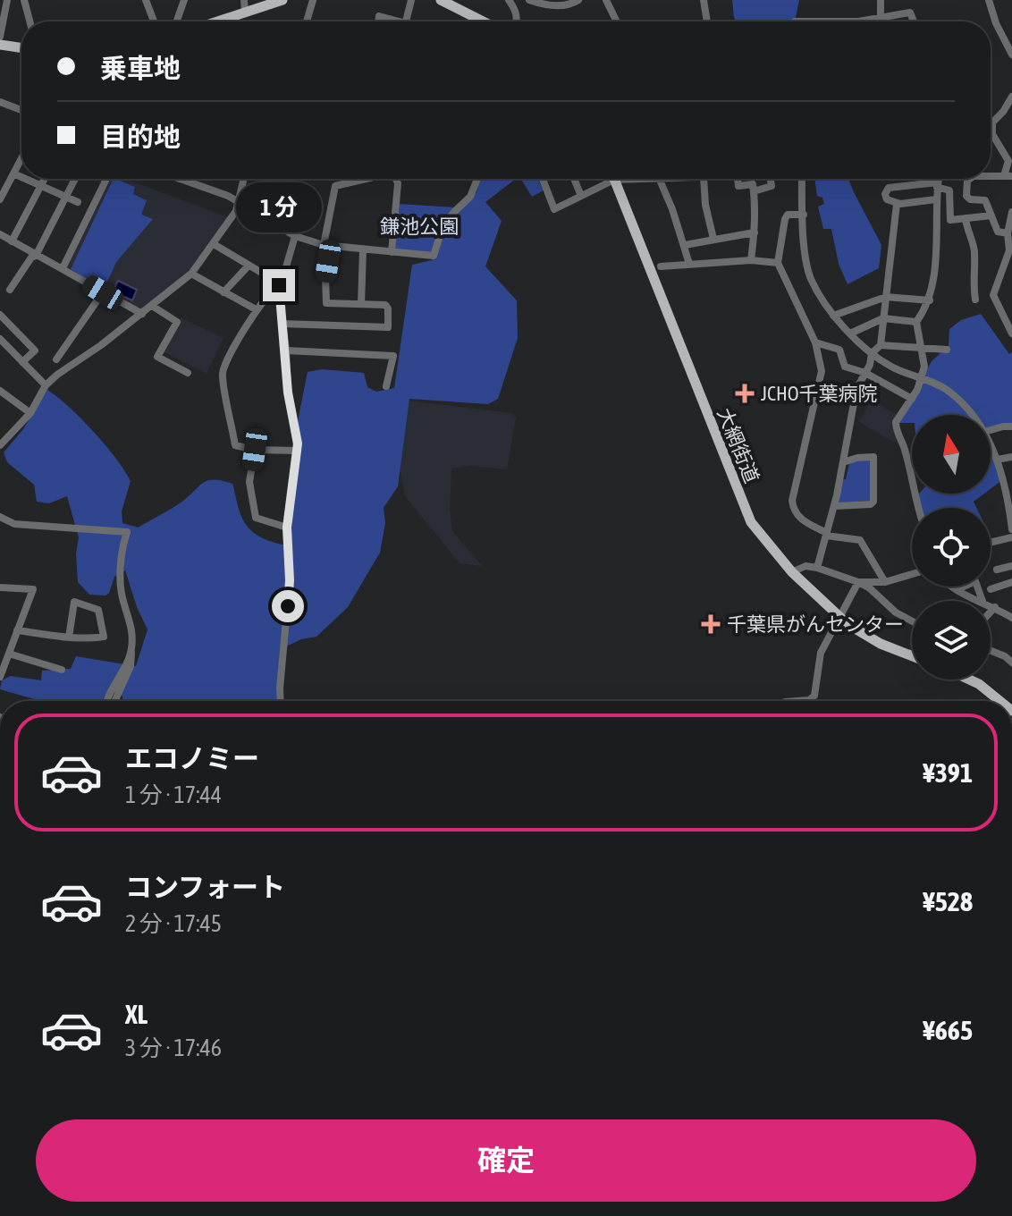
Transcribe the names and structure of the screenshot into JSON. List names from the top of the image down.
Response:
{
  "streets": {
    "main road": ["大網街道"]
  },
  "parks": ["鎌池公園"],
  "places": {
    "health": ["JCHO千葉病院", "千葉県がんセンター"]
  },
  "north": "top",
  "page": {
    "banner": ["乗車地", "目的地"],
    "bubble": "1 分",
    "list": [
      {
        "name": "エコノミー",
        "note": "1 分 · 17:44",
        "value": "¥391"
      },
      {
        "name": "コンフォート",
        "note": "2 分 · 17:45",
        "value": "¥528"
      },
      {
        "name": "XL",
        "note": "3 分 · 17:46",
        "value": "¥665"
      }
    ],
    "buttons": "確定"
  }
}
